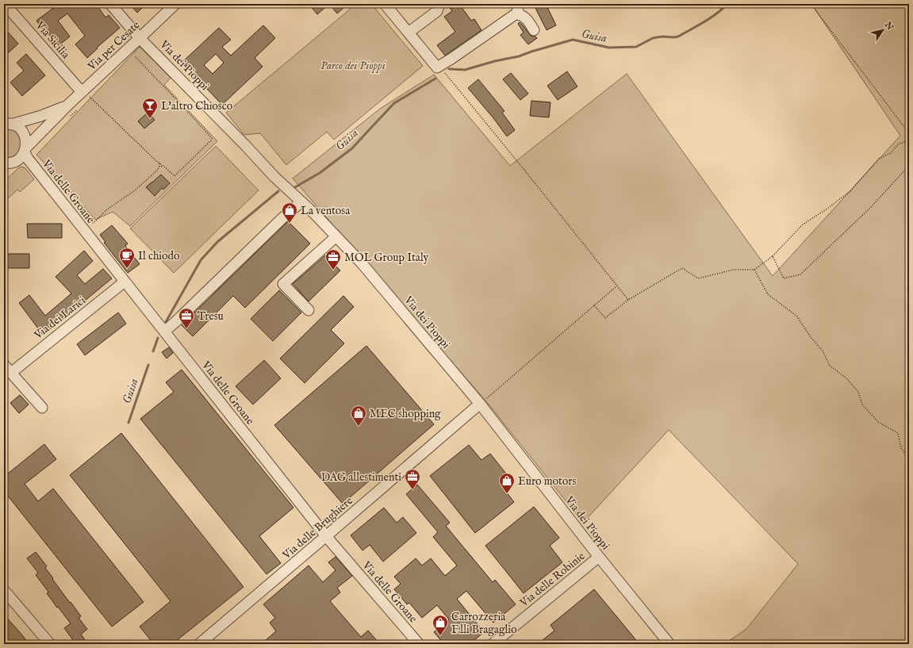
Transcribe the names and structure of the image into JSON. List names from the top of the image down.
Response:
{
  "streets": {
    "street": [
      "Via Sicilia",
      "Via per Cesate",
      "Via dei Pioppi",
      "Via delle Groane",
      "Via dei Larici",
      "Via delle Brughiere",
      "Via delle Robinie"
    ]
  },
  "crossings": [
    ["Via Sicilia", "Via per Cesate"],
    ["Via per Cesate", "Via dei Pioppi"],
    ["Via per Cesate", "Via delle Groane"],
    ["Via dei Pioppi", "Via delle Brughiere"],
    ["Via dei Pioppi", "Via delle Robinie"],
    ["Via delle Groane", "Via dei Larici"],
    ["Via delle Groane", "Via delle Brughiere"]
  ],
  "water": ["Guisa"],
  "parks": ["Parco dei Pioppi"],
  "places": {
    "bar": ["L'altro Chiosco"],
    "shop": [
      "La ventosa",
      "MEC shopping",
      "Euro motors",
      "Carrozzeria F.lli Bragaglio"
    ],
    "cafe": ["Il chiodo"],
    "office": ["MOL Group Italy", "Tresu", "DAG allestimenti"]
  },
  "north": "top right"
}
